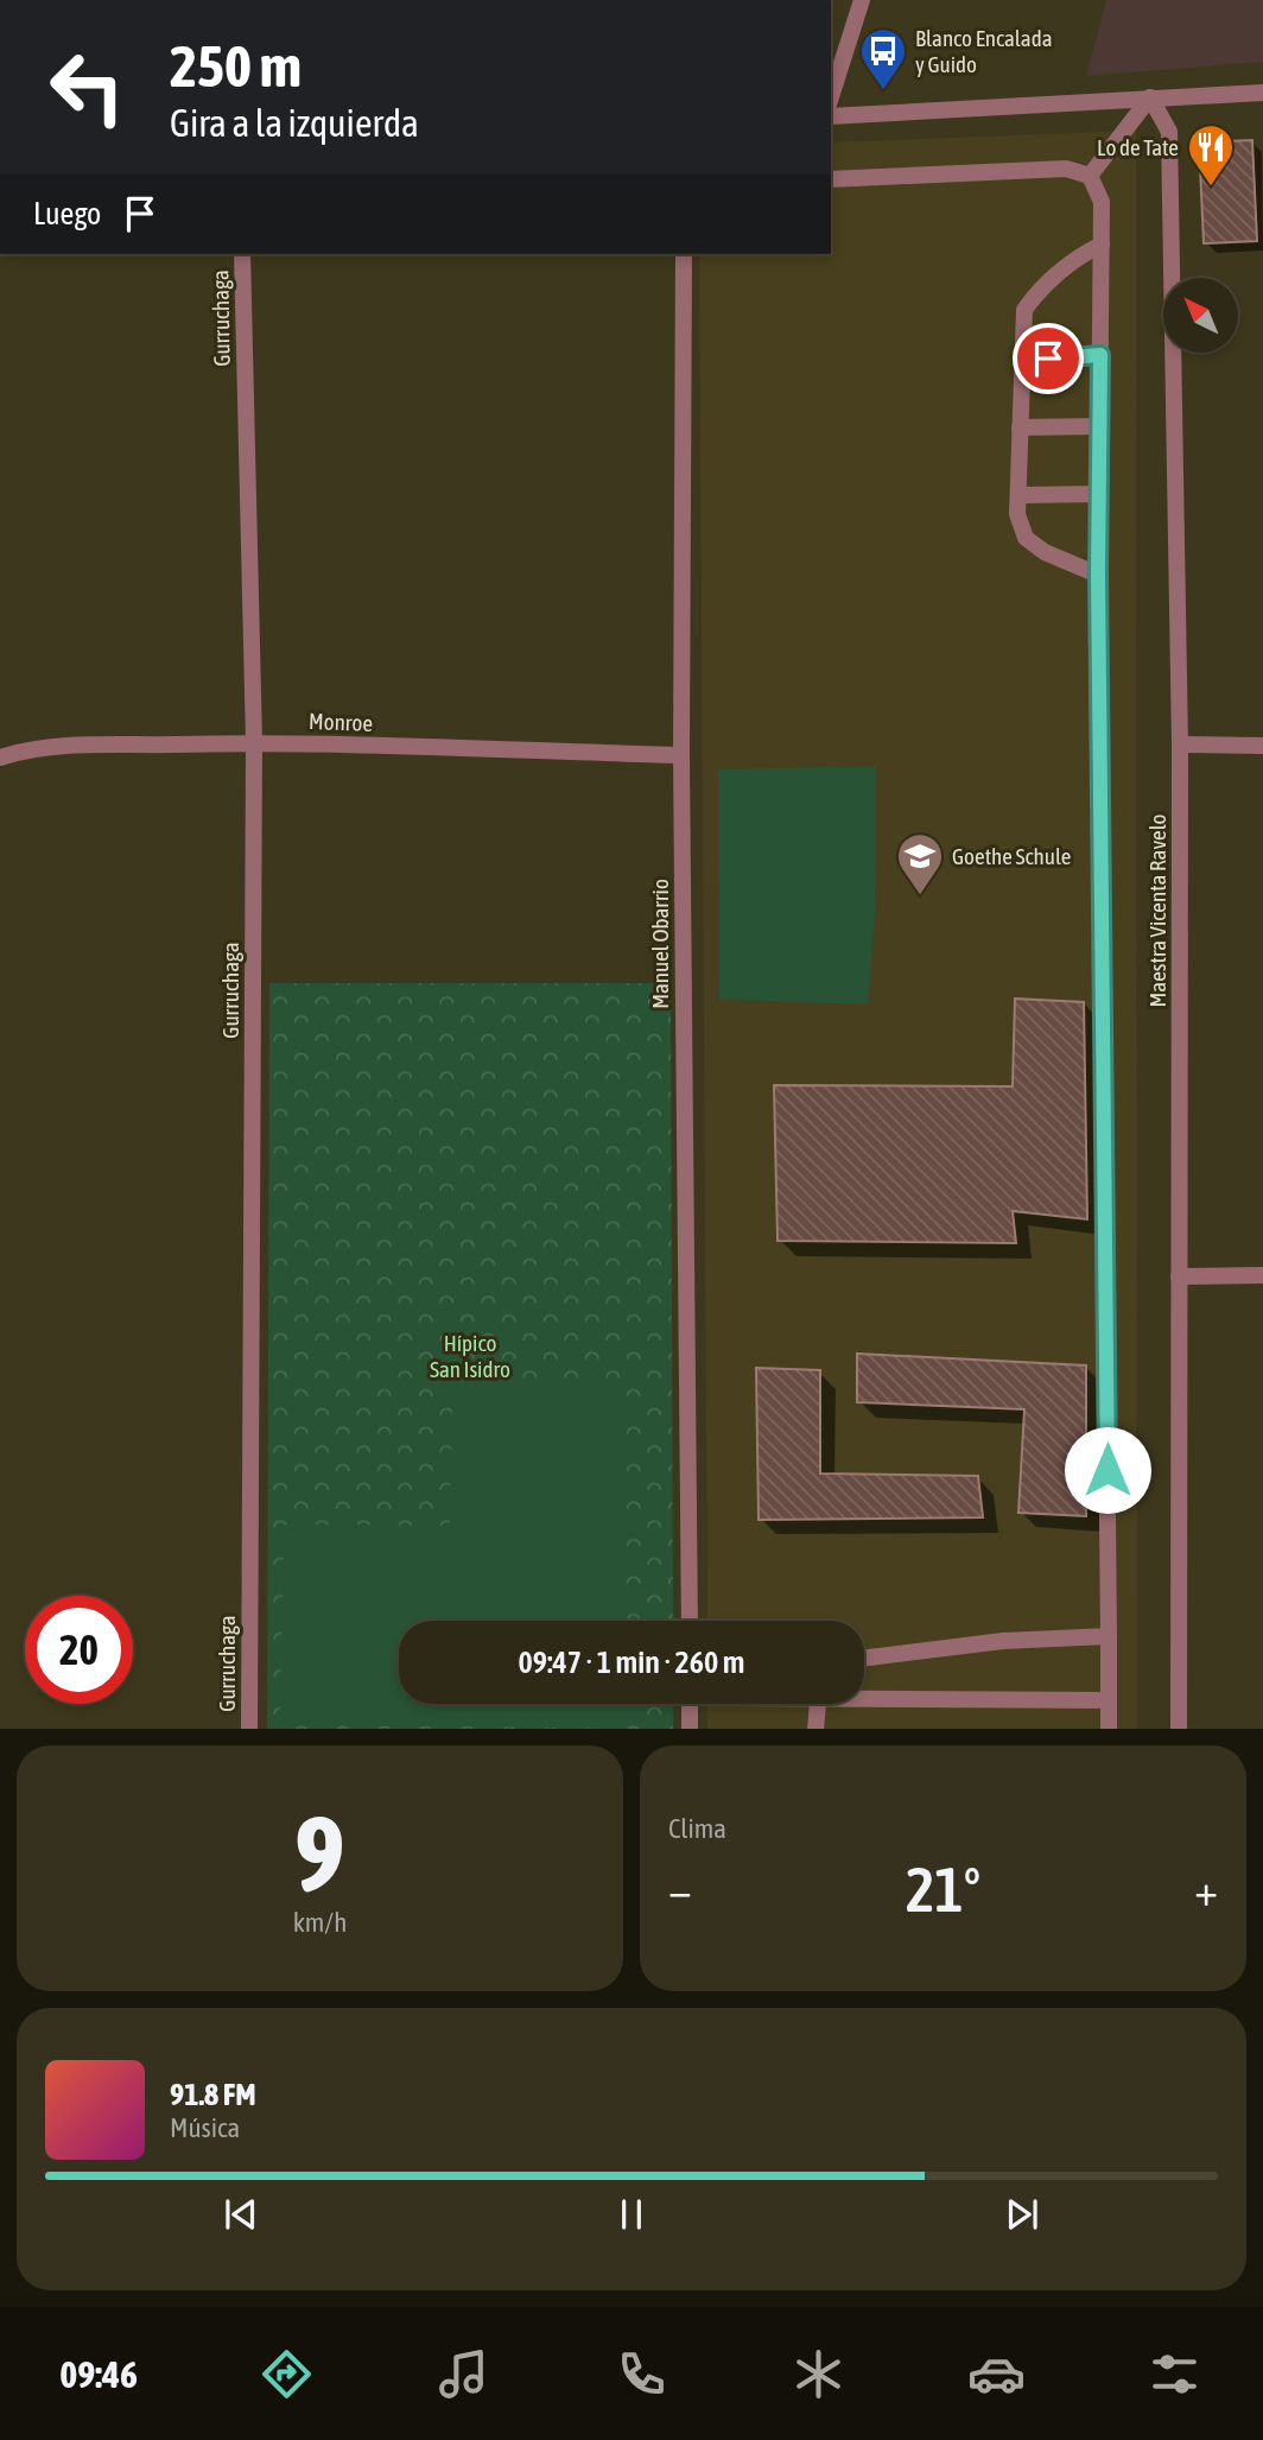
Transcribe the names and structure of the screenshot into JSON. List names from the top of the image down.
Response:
{
  "streets": {
    "street": [
      "Gurruchaga",
      "Monroe",
      "Maestra Vicenta Ravelo",
      "Manuel Obarrio"
    ]
  },
  "crossings": [
    ["Gurruchaga", "Monroe"],
    ["Monroe", "Manuel Obarrio"]
  ],
  "parks": ["Hípico San Isidro"],
  "places": {
    "bus stop": ["Blanco Encalada y Guido"],
    "restaurant": ["Lo de Tate"],
    "school or university": ["Goethe Schule"]
  },
  "north": "top left",
  "page": {
    "turn": ["250 m", "Gira a la izquierda"],
    "then": "Luego",
    "limit": "20",
    "trip": "09:47 · 1 min · 260 m",
    "tile": [
      ["9", "km/h"],
      "Clima"
    ],
    "heat": ["−", "21°", "+"],
    "song": ["91.8 FM", "Música"],
    "tabs": "09:46"
  }
}
